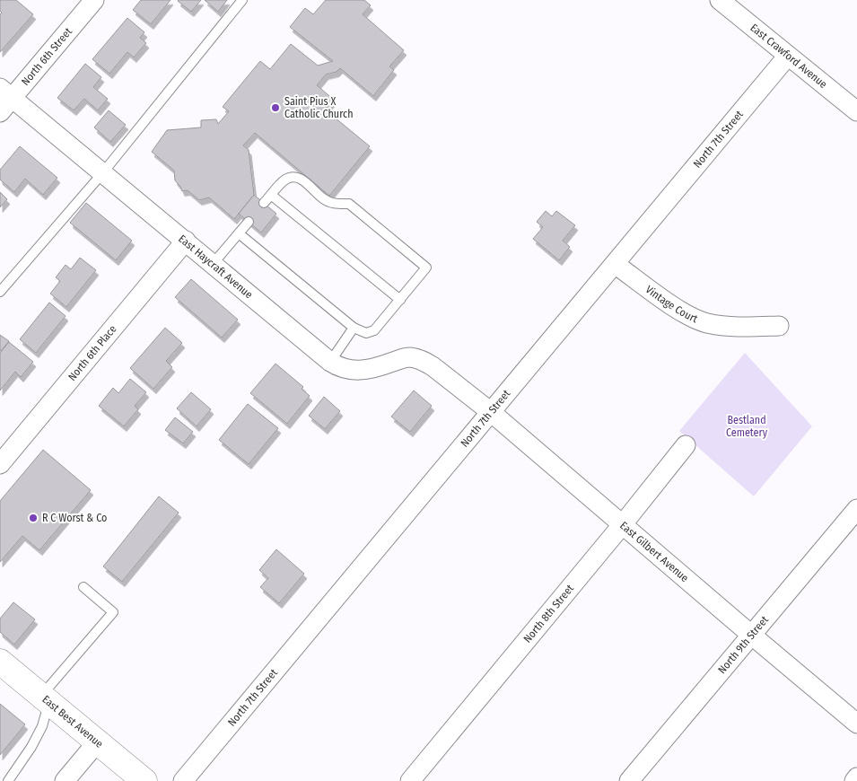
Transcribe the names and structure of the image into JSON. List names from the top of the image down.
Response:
{
  "streets": {
    "main road": ["East Best Avenue"],
    "street": [
      "East Crawford Avenue",
      "North 6th Street",
      "North 7th Street",
      "East Haycraft Avenue",
      "Vintage Court",
      "North 6th Place",
      "East Gilbert Avenue",
      "North 8th Street",
      "North 9th Street"
    ]
  },
  "crossings": [
    ["East Crawford Avenue", "North 7th Street"],
    ["North 6th Street", "East Haycraft Avenue"],
    ["North 7th Street", "Vintage Court"],
    ["North 7th Street", "East Gilbert Avenue"],
    ["East Haycraft Avenue", "North 6th Place"],
    ["East Haycraft Avenue", "East Gilbert Avenue"],
    ["East Gilbert Avenue", "North 8th Street"],
    ["East Gilbert Avenue", "North 9th Street"]
  ],
  "parks": ["Bestland Cemetery"],
  "places": ["Saint Pius X Catholic Church", "R C Worst & Co"]
}
